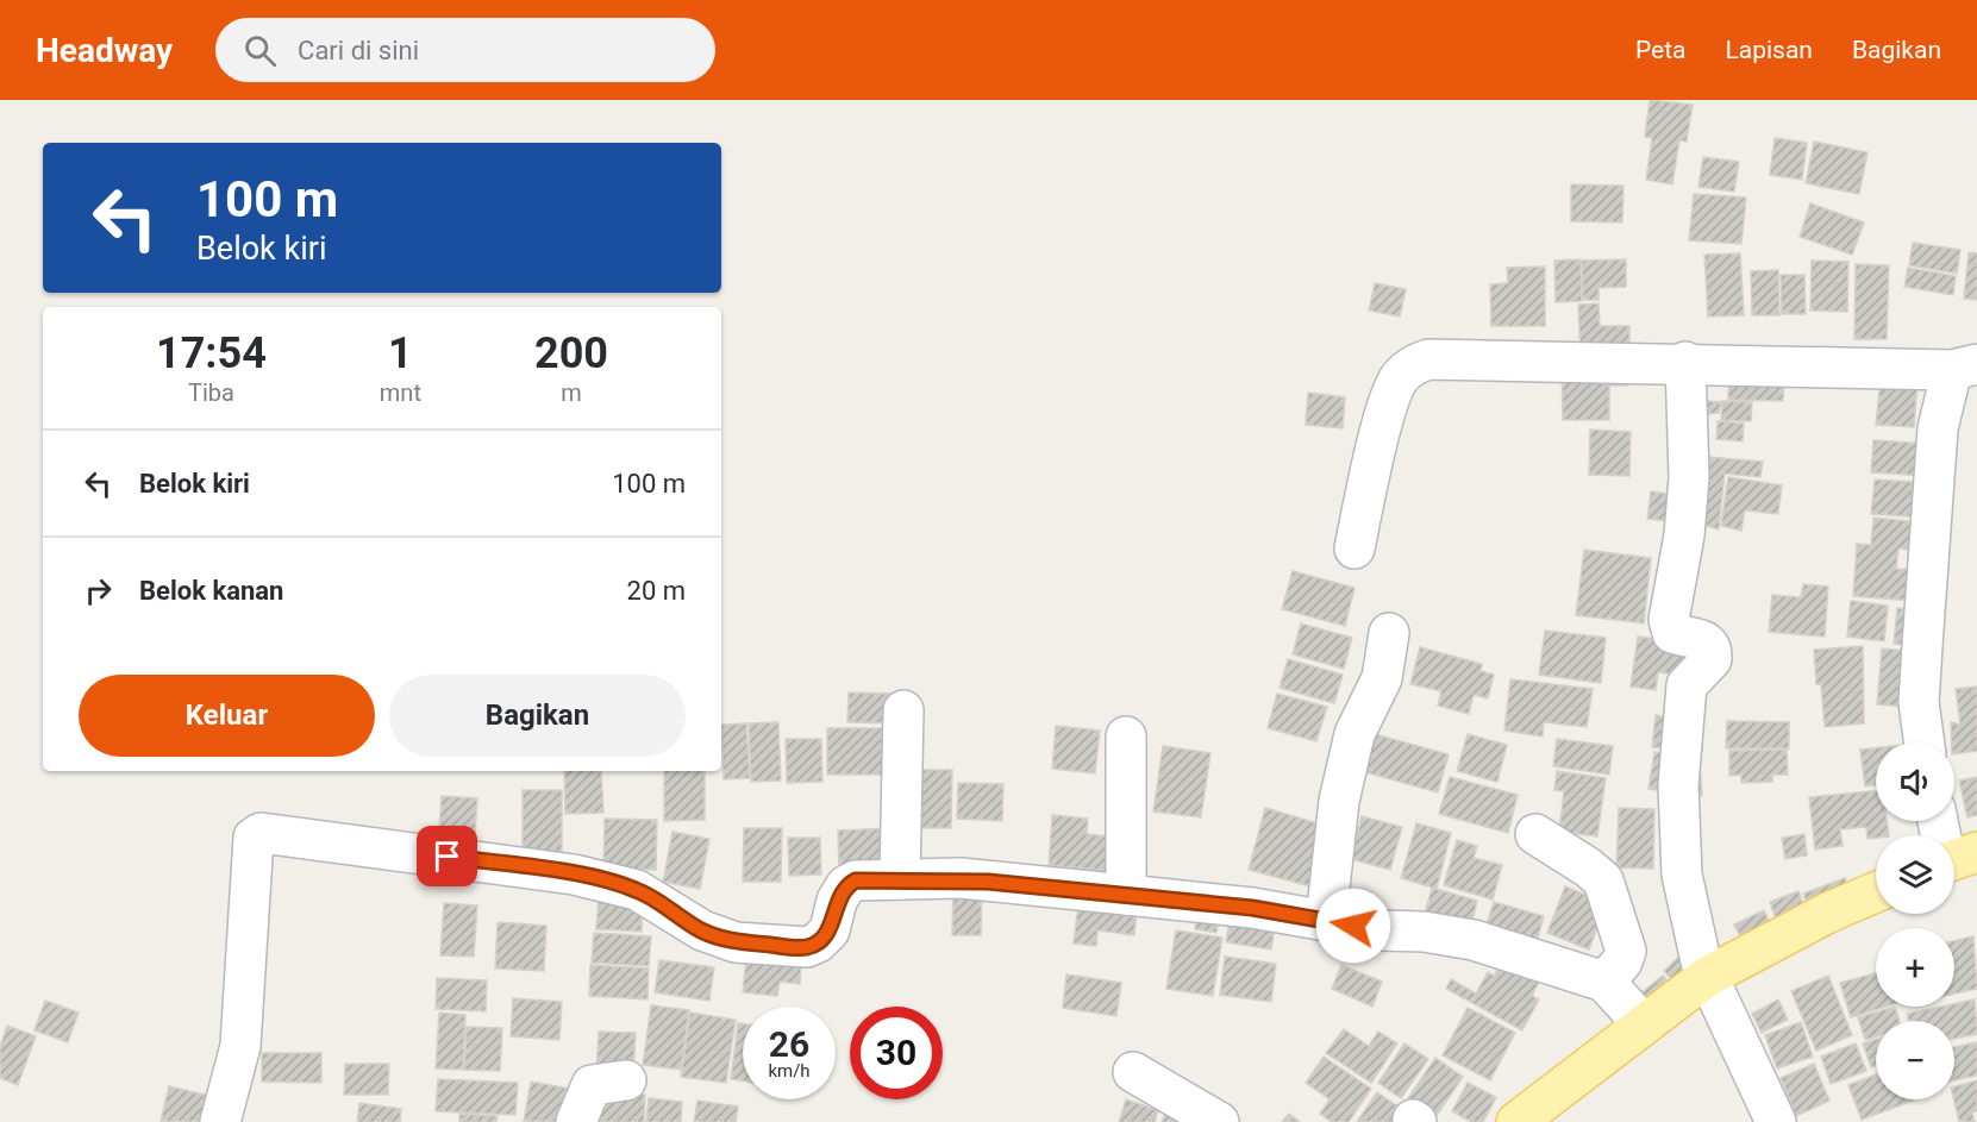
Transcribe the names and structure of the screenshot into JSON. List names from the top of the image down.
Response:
{
  "page": {
    "header": "Headway",
    "search": "Cari di sini",
    "nav": ["Peta", "Lapisan", "Bagikan"],
    "turn": ["100 m", "Belok kiri"],
    "eta": [
      "17:54",
      "Tiba",
      "1",
      "mnt",
      "200",
      "m"
    ],
    "list": [
      {
        "name": "Belok kiri",
        "value": "100 m"
      },
      {
        "name": "Belok kanan",
        "value": "20 m"
      }
    ],
    "buttons": ["Keluar", "Bagikan"],
    "map_buttons": ["+", "−"],
    "speed": "26 km/h",
    "limit": "30"
  }
}
